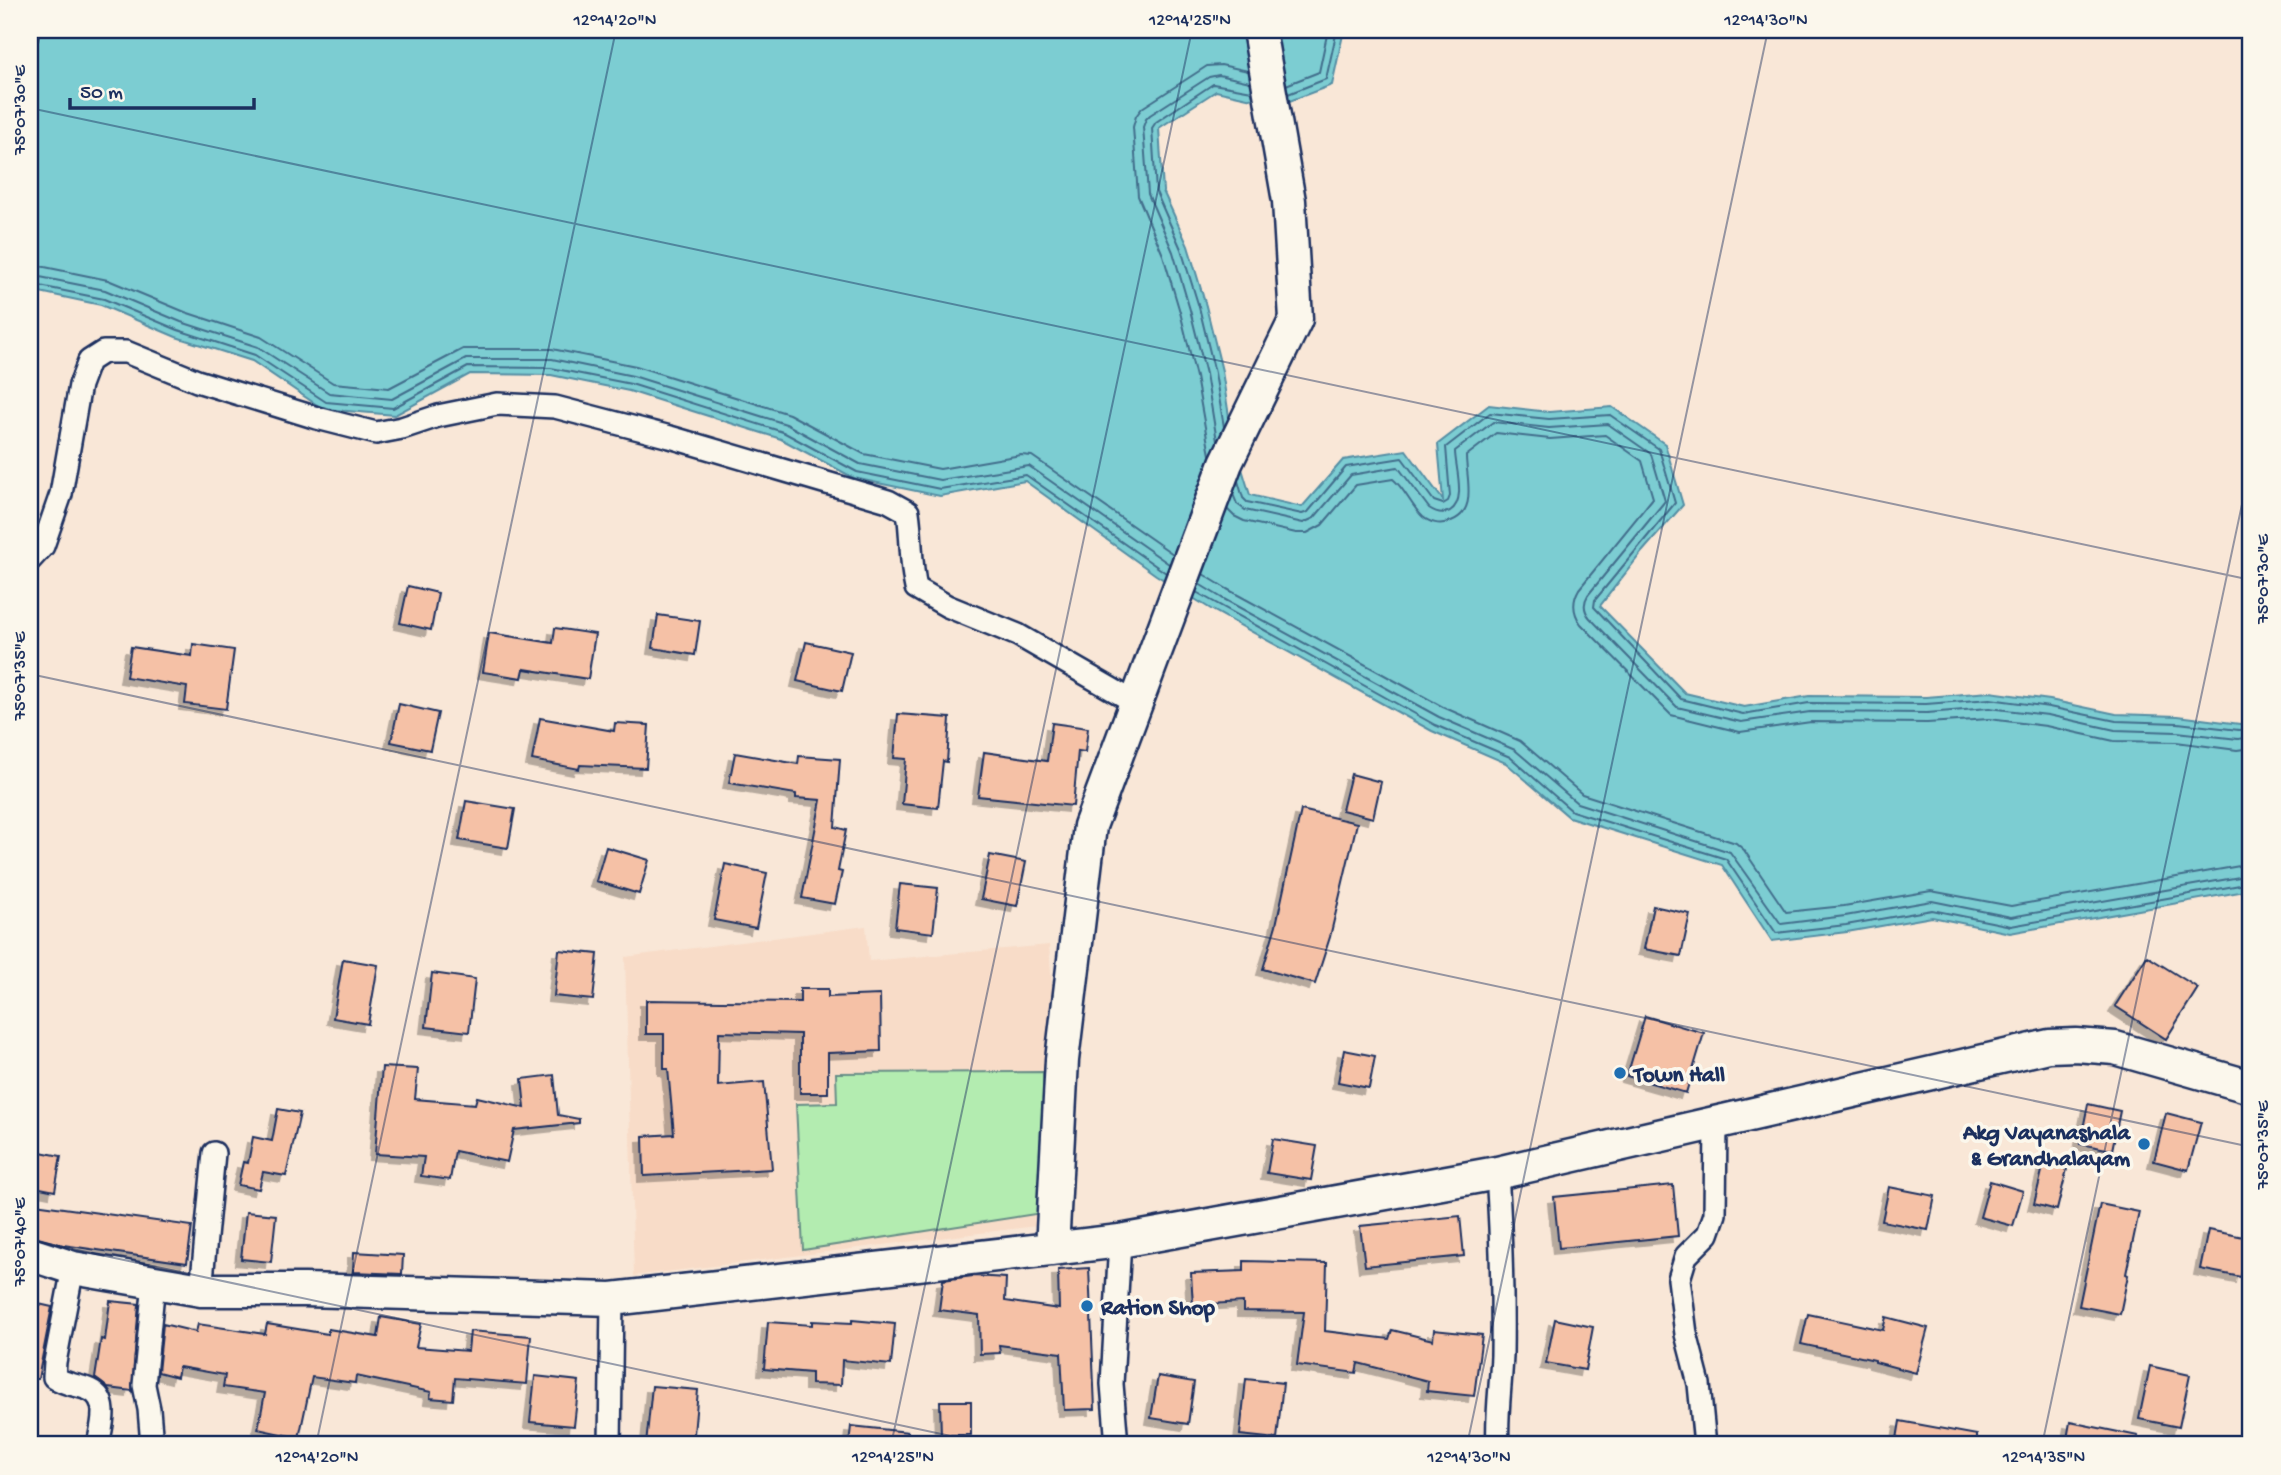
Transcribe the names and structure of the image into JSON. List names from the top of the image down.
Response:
{
  "places": ["Town Hall", "Akg Vayanashala & Grandhalayam", "Ration Shop"],
  "scale_bar": "50 m",
  "coordinates": [
    "12°14'20\"N",
    "12°14'25\"N",
    "12°14'30\"N",
    "75°07'30\"E",
    "75°07'35\"E",
    "75°07'40\"E",
    "12°14'35\"N"
  ]
}
